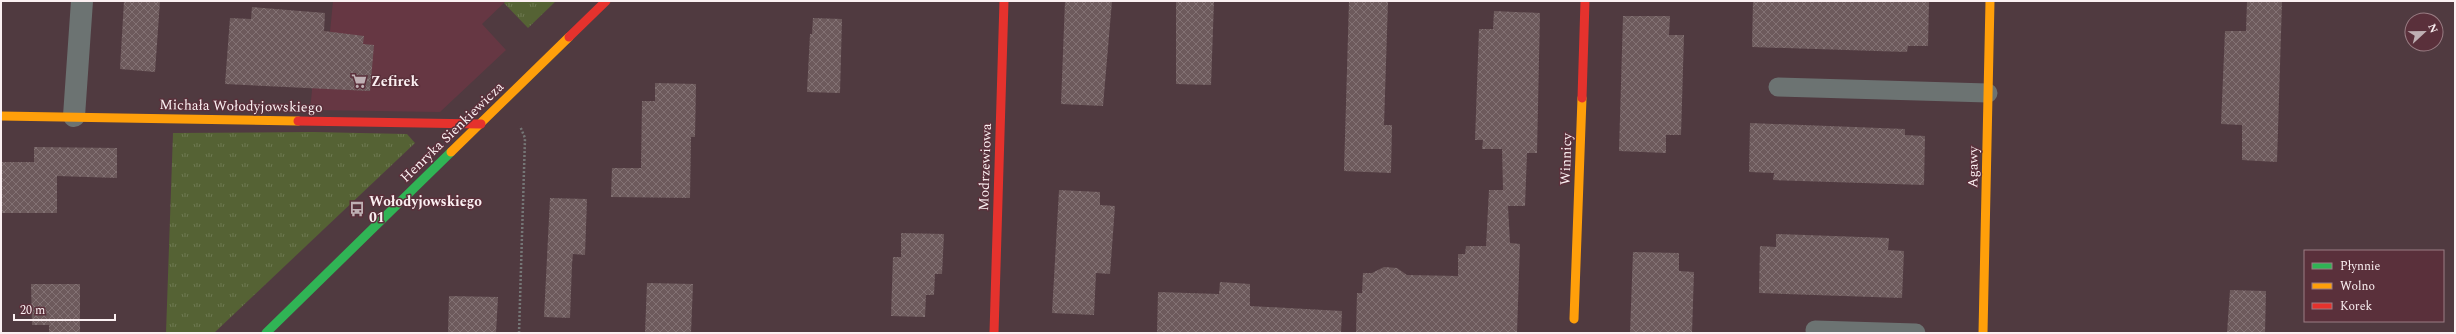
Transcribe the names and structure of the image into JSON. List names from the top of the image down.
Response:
{
  "streets": {
    "street": [
      "Michała Wołodyjowskiego",
      "Henryka Sienkiewicza",
      "Winnicy",
      "Modrzewiowa",
      "Agawy"
    ]
  },
  "crossings": [
    ["Michała Wołodyjowskiego", "Henryka Sienkiewicza"]
  ],
  "places": {
    "supermarket": ["Zefirek"],
    "bus stop": ["Wołodyjowskiego 01"]
  },
  "legend": ["Płynnie", "Wolno", "Korek"],
  "scale_bar": "20 m",
  "north": "right"
}
